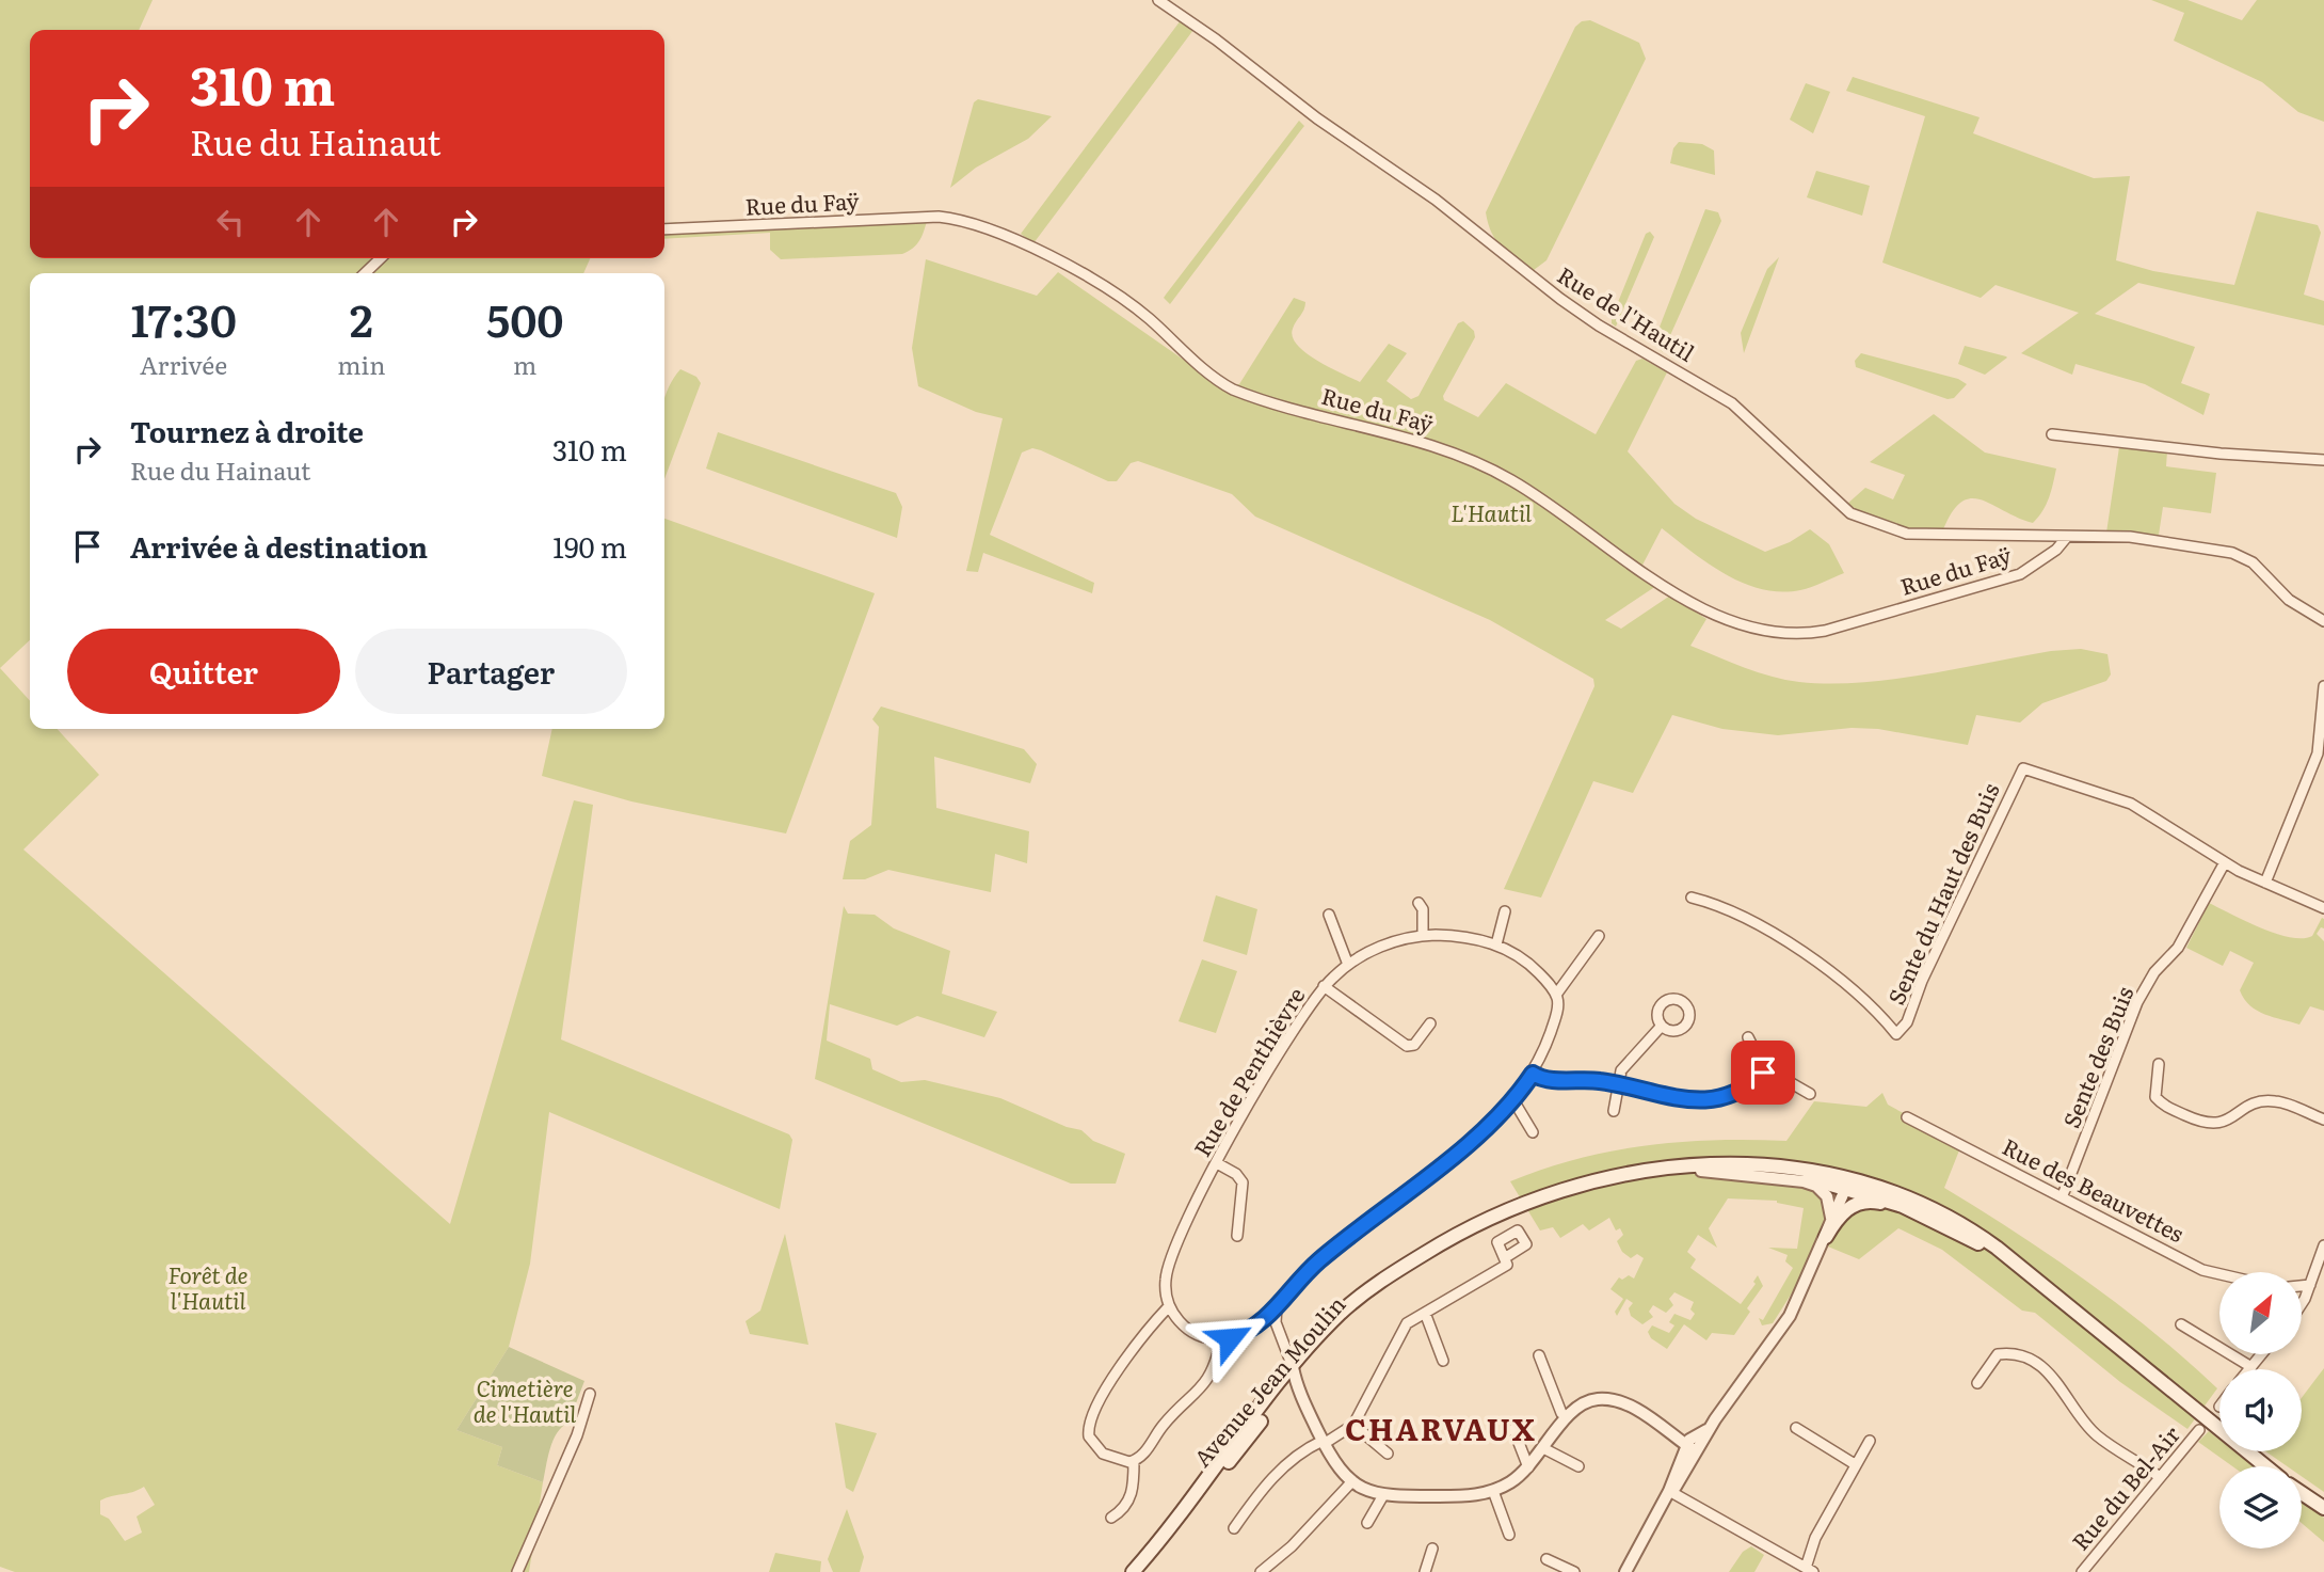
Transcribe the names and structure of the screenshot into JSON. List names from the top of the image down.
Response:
{
  "streets": {
    "main road": ["Avenue Jean Moulin"],
    "street": [
      "Rue du Faÿ",
      "Rue de l'Hautil",
      "Sente du Haut des Buis",
      "Sente des Buis",
      "Rue de Penthièvre",
      "Rue des Beauvettes",
      "Rue du Bel-Air"
    ]
  },
  "crossings": [
    ["Rue du Faÿ", "Rue de l'Hautil"],
    ["Sente du Haut des Buis", "Sente des Buis"],
    ["Sente des Buis", "Rue des Beauvettes"]
  ],
  "districts": ["CHARVAUX"],
  "parks": ["L'Hautil", "Forêt de l'Hautil", "Cimetière de l'Hautil"],
  "north": "top right",
  "page": {
    "turn": ["310 m", "Rue du Hainaut"],
    "eta": [
      "17:30",
      "Arrivée",
      "2",
      "min",
      "500",
      "m"
    ],
    "list": [
      {
        "name": "Tournez à droite",
        "note": "Rue du Hainaut",
        "value": "310 m"
      },
      {
        "name": "Arrivée à destination",
        "value": "190 m"
      }
    ],
    "buttons": ["Quitter", "Partager"]
  }
}
